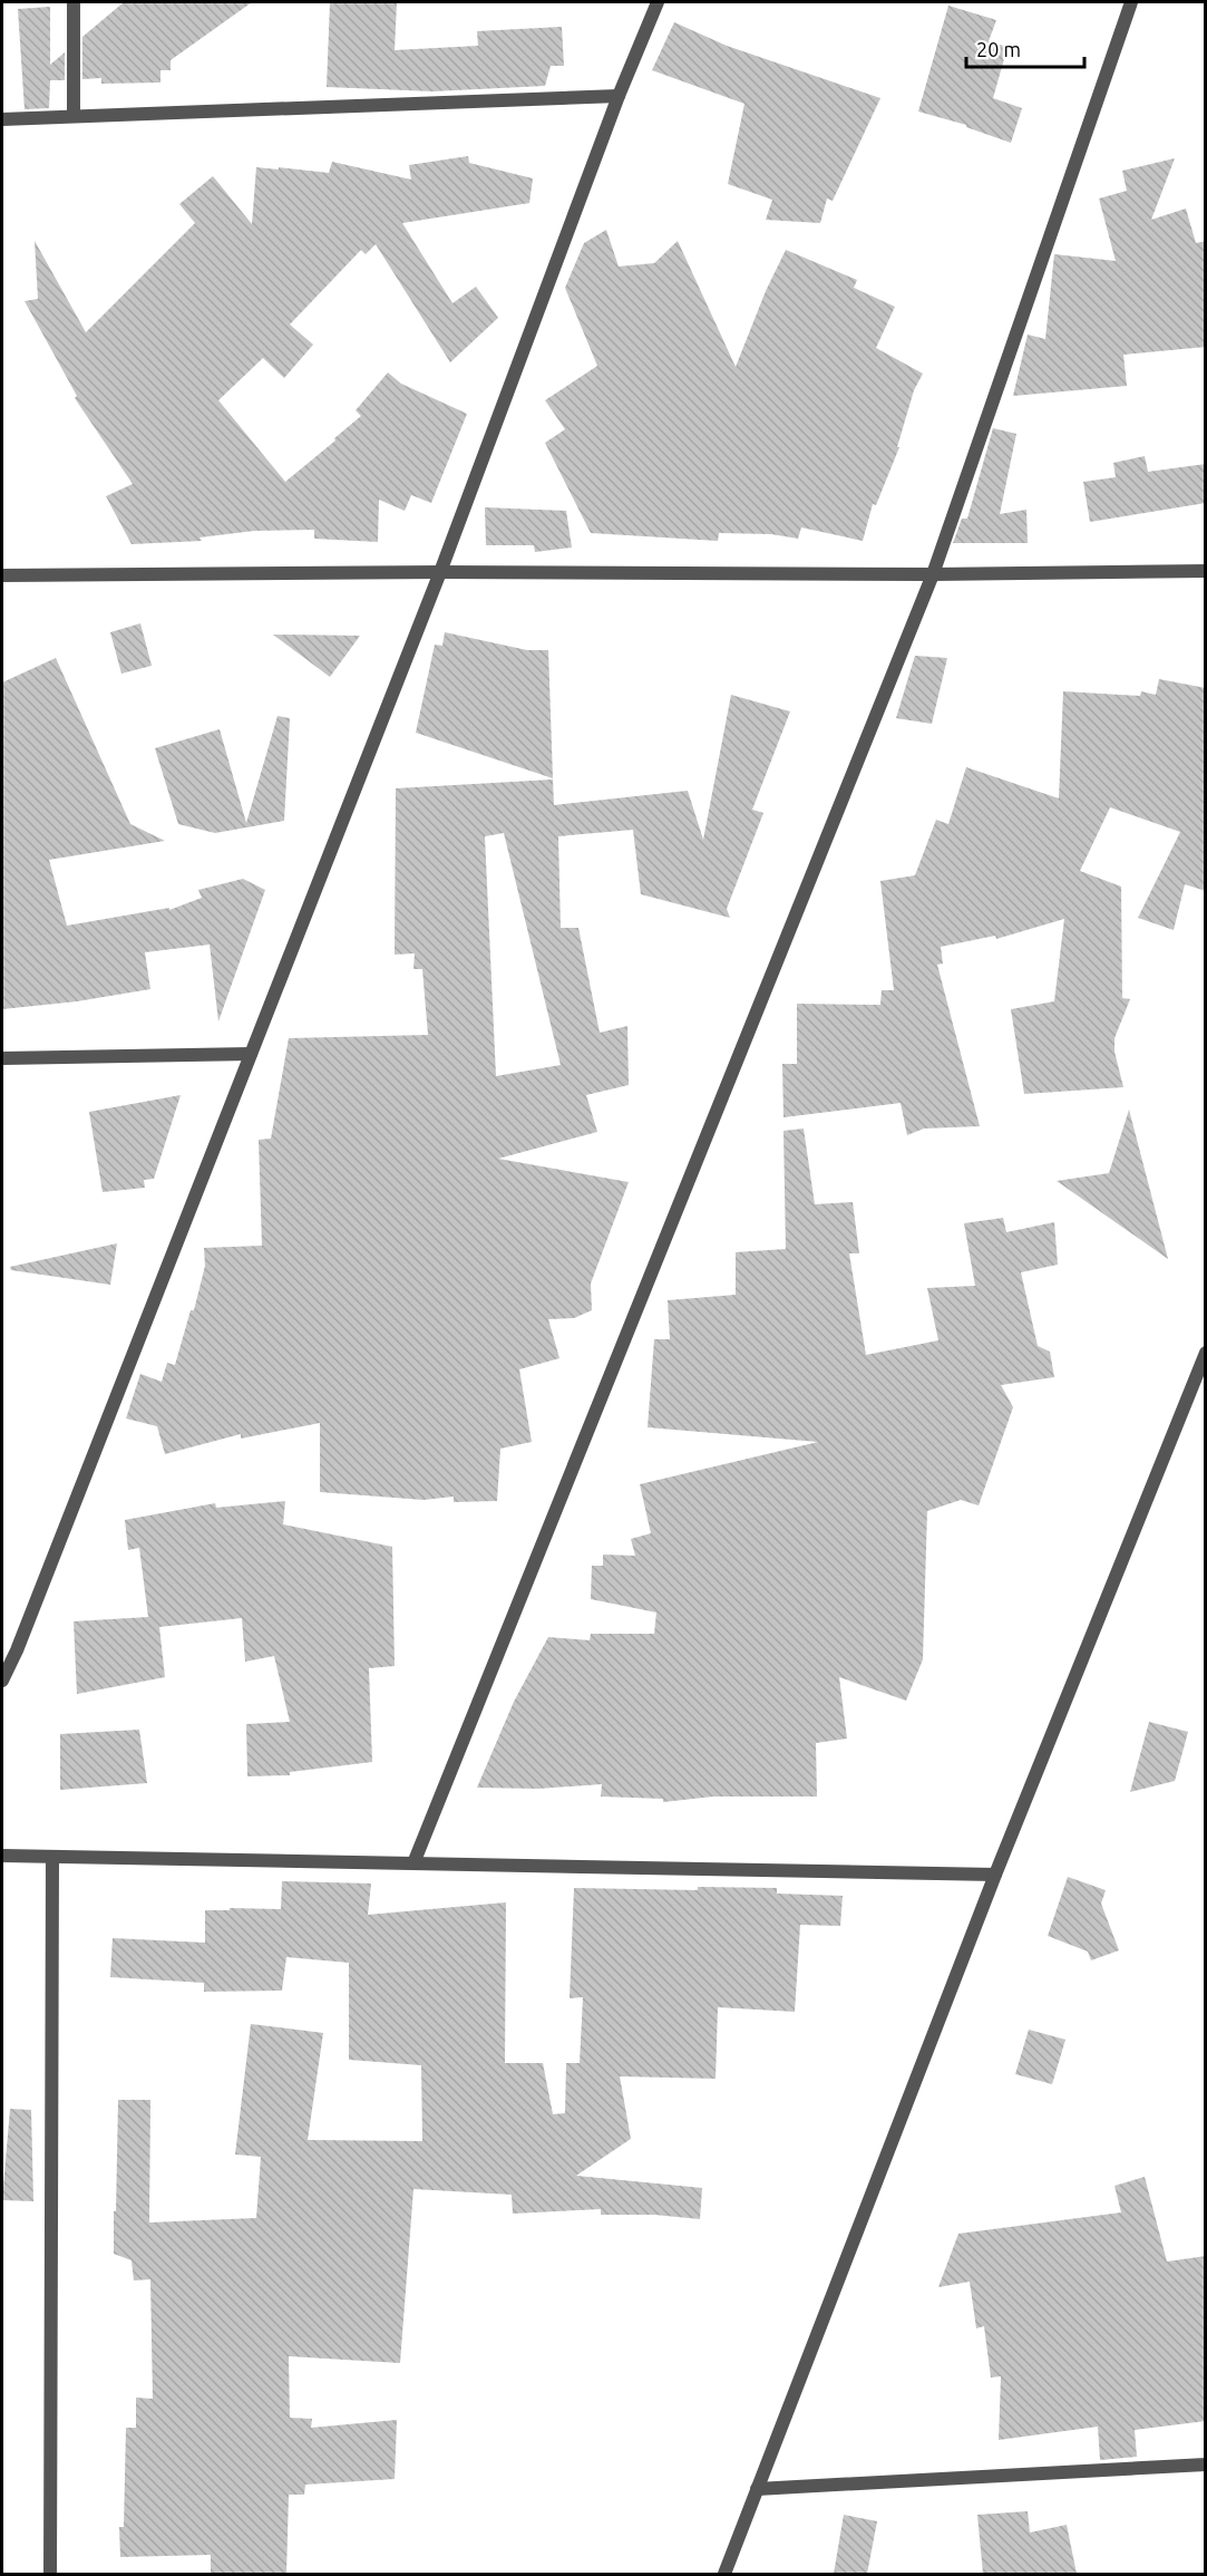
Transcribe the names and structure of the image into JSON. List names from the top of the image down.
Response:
{
  "scale_bar": "20 m"
}
